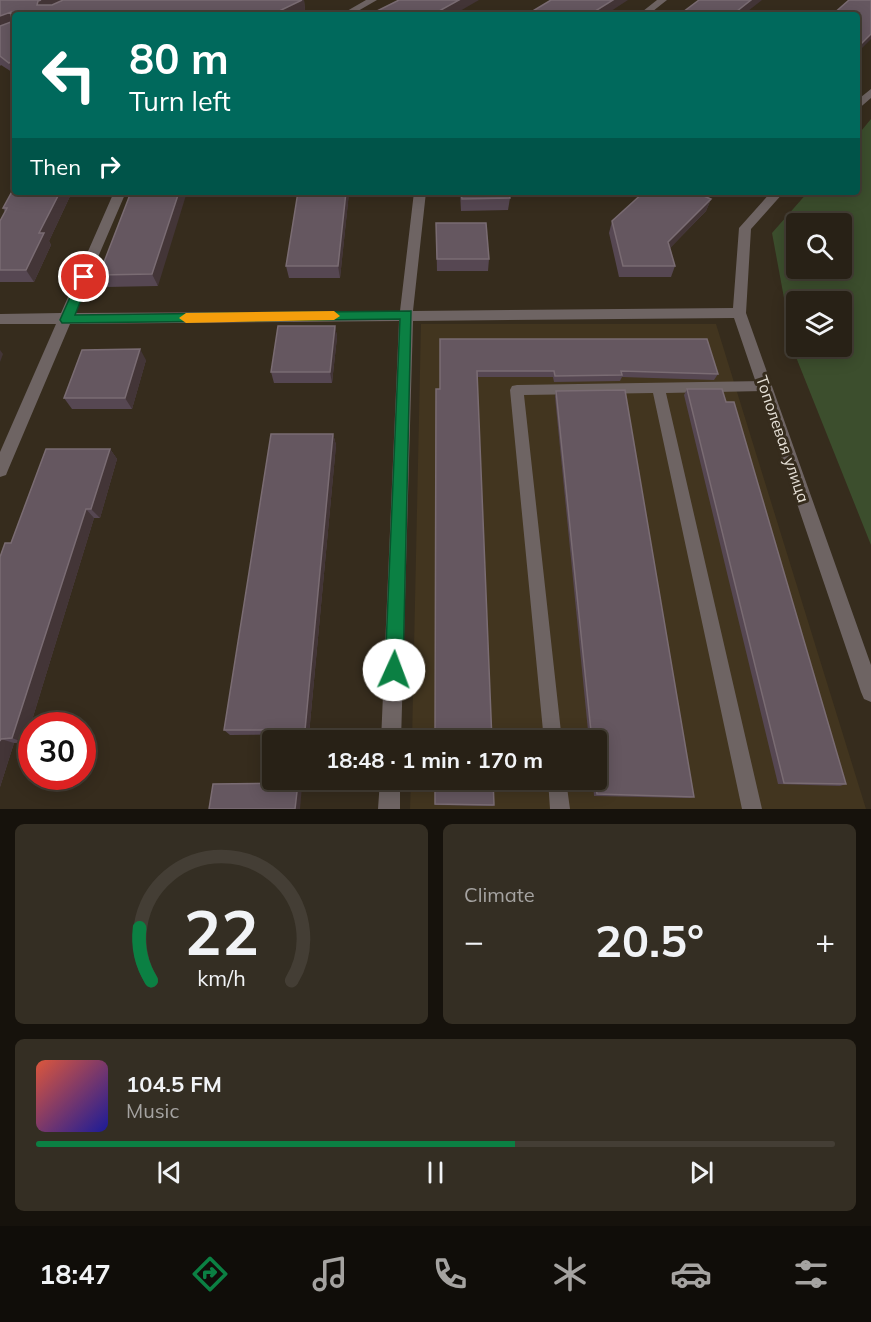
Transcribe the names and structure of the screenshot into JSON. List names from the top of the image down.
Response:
{
  "streets": {
    "street": ["Тополевая улица"]
  },
  "page": {
    "turn": ["80 m", "Turn left"],
    "then": "Then",
    "limit": "30",
    "trip": "18:48 · 1 min · 170 m",
    "tile": "Climate",
    "heat": ["−", "20.5°", "+"],
    "song": ["104.5 FM", "Music"],
    "tabs": "18:47",
    "gauge": ["22", "km/h"]
  }
}
